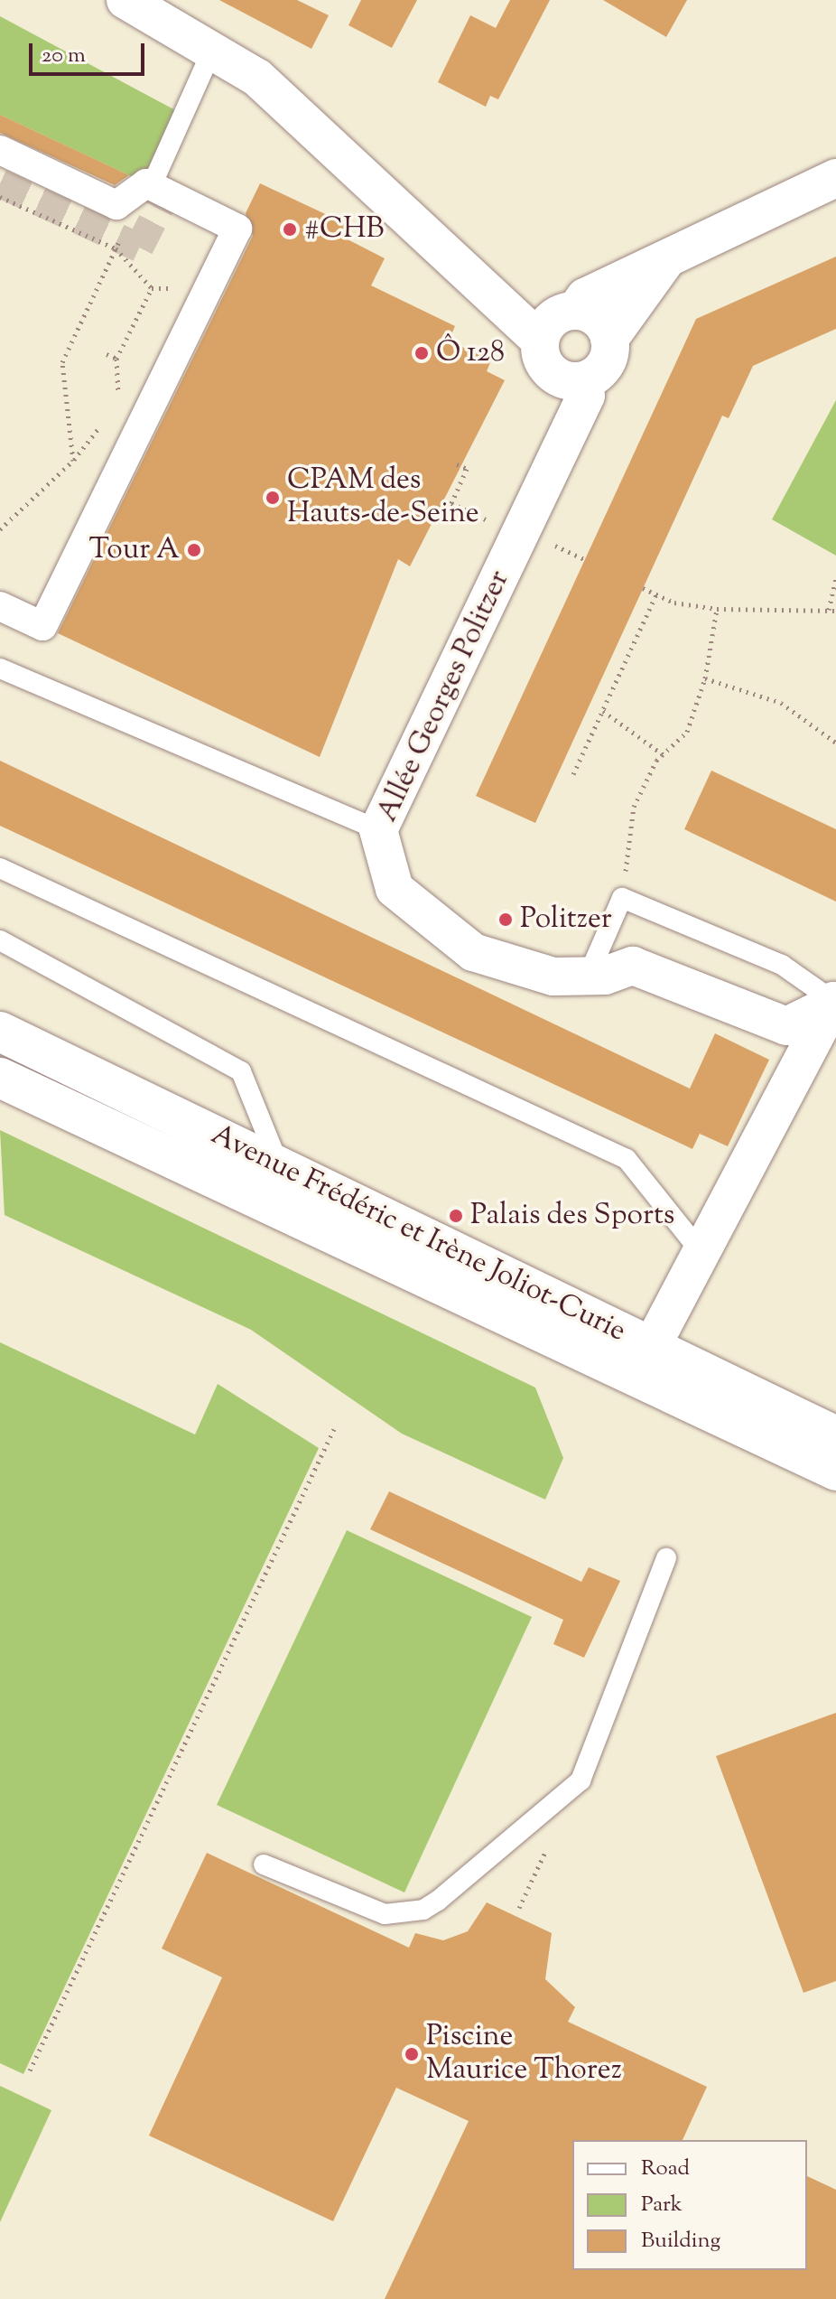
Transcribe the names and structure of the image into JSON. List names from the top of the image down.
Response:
{
  "streets": {
    "main road": ["Avenue Frédéric et Irène Joliot-Curie"],
    "street": ["Allée Georges Politzer"]
  },
  "places": [
    "#CHB",
    "Ô 128",
    "CPAM des Hauts-de-Seine",
    "Tour A",
    "Politzer",
    "Palais des Sports",
    "Piscine Maurice Thorez"
  ],
  "legend": ["Road", "Park", "Building"],
  "scale_bar": "20 m"
}
